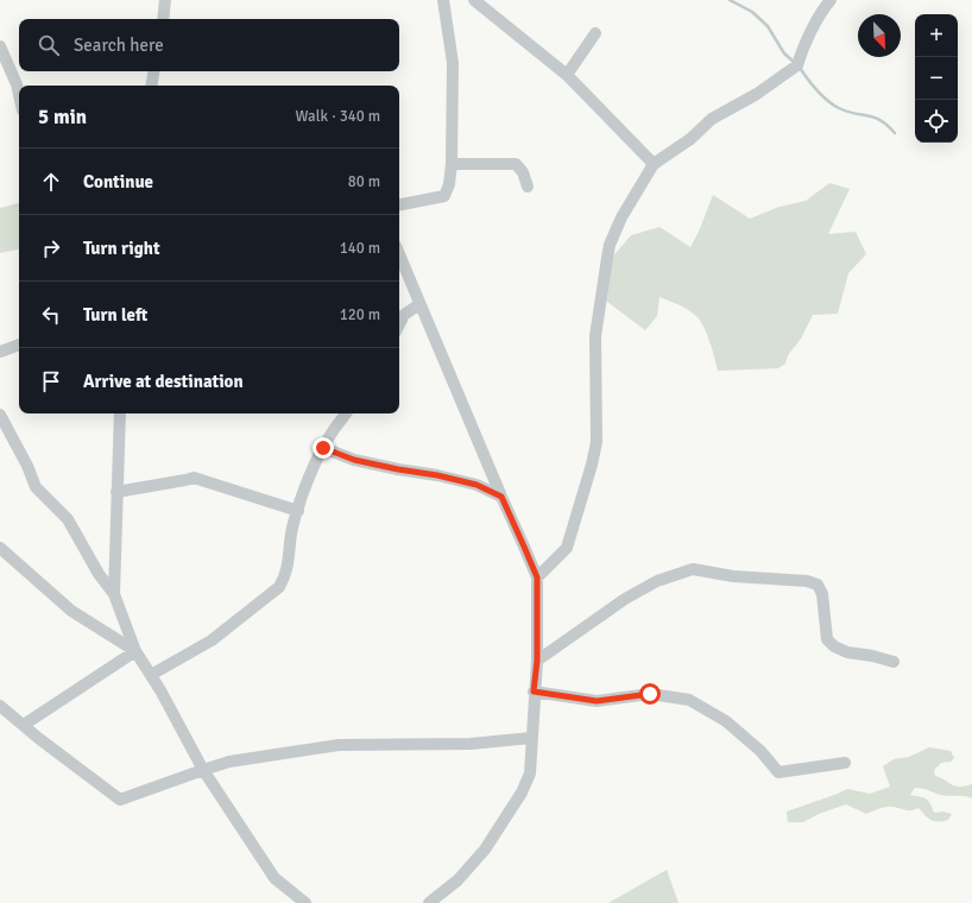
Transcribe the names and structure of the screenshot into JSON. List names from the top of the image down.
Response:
{
  "north": "bottom right",
  "page": {
    "map_buttons": ["+", "−"],
    "search": "Search here",
    "heading": ["5 min", "Walk · 340 m"],
    "list": [
      ["Continue", "80 m"],
      ["Turn right", "140 m"],
      ["Turn left", "120 m"],
      "Arrive at destination"
    ]
  }
}
